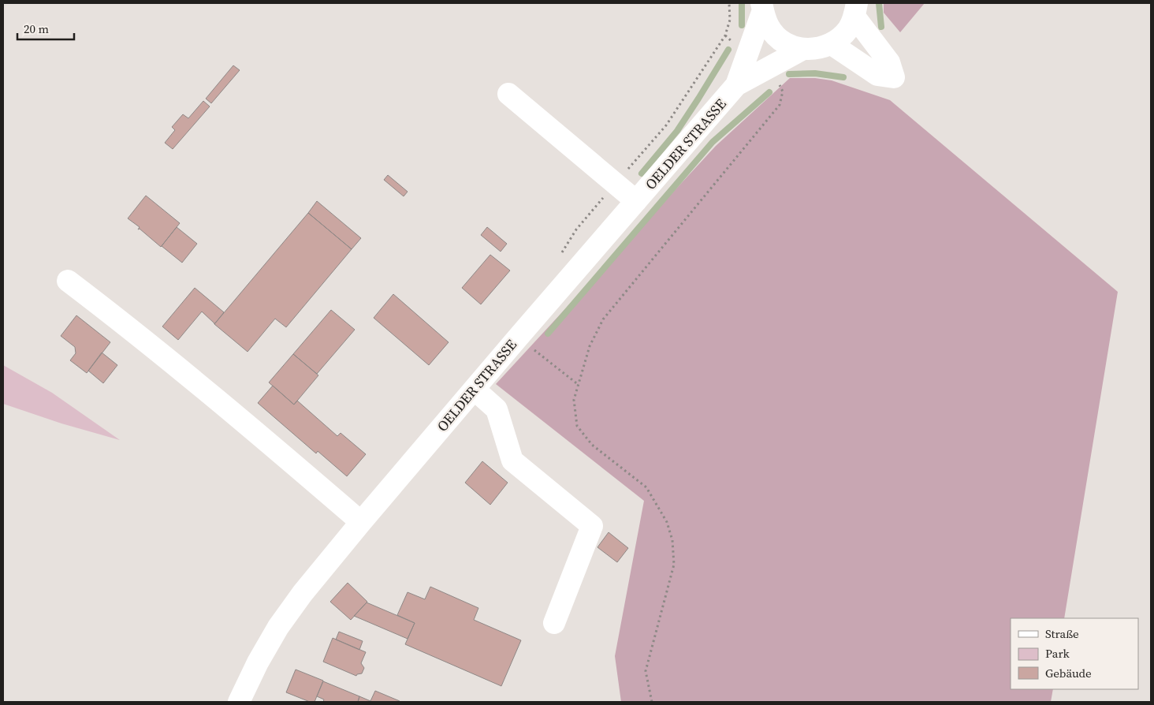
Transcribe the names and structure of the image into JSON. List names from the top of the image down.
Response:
{
  "streets": {
    "street": ["OELDER STRASSE"]
  },
  "legend": ["Straße", "Park", "Gebäude"],
  "scale_bar": "20 m"
}
